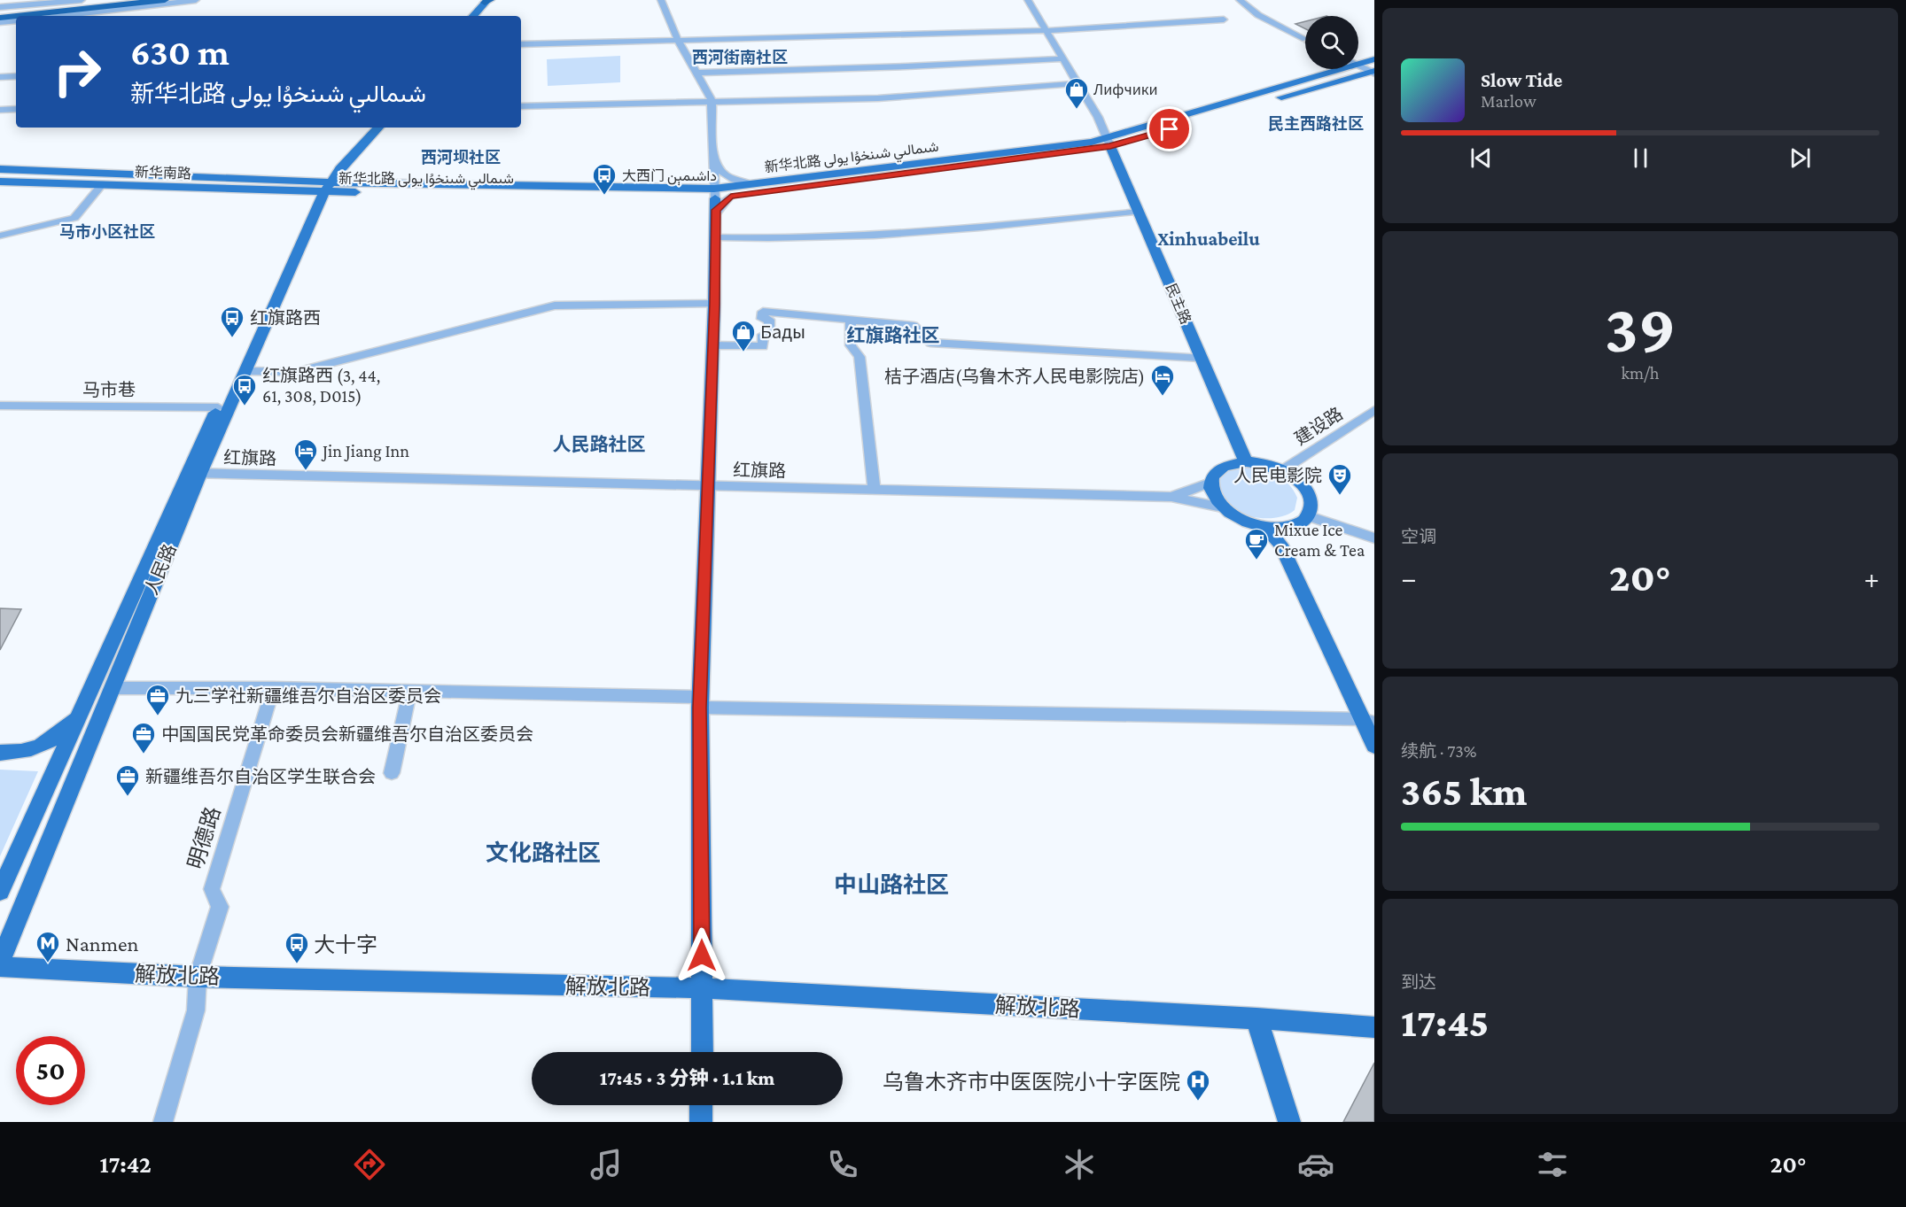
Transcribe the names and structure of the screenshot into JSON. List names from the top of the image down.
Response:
{
  "streets": {
    "main road": [
      "新华北路 شىمالىي شىنخۇا يولى",
      "新华南路",
      "民主路",
      "人民路",
      "解放北路"
    ],
    "street": [
      "马市巷",
      "建设路",
      "红旗路",
      "明德路"
    ]
  },
  "crossings": [
    ["新华北路 شىمالىي شىنخۇا يولى", "新华南路"],
    ["新华北路 شىمالىي شىنخۇا يولى", "民主路"],
    ["新华北路 شىمالىي شىنخۇا يولى", "人民路"],
    ["新华南路", "人民路"],
    ["民主路", "建设路"],
    ["马市巷", "人民路"],
    ["红旗路", "人民路"],
    ["人民路", "解放北路"],
    ["明德路", "解放北路"]
  ],
  "districts": [
    "西河街南社区",
    "民主西路社区",
    "西河坝社区",
    "马市小区社区",
    "Xinhuabeilu",
    "红旗路社区",
    "人民路社区",
    "文化路社区",
    "中山路社区"
  ],
  "places": {
    "shop": ["Лифчики", "Бады"],
    "bus stop": [
      "大西门 داشىمېن",
      "红旗路西",
      "红旗路西 (3, 44, 61, 308, D015)",
      "大十字"
    ],
    "hotel": ["桔子酒店(乌鲁木齐人民电影院店)", "Jin Jiang Inn"],
    "theatre": ["人民电影院"],
    "cafe": ["Mixue Ice Cream & Tea"],
    "office": ["九三学社新疆维吾尔自治区委员会", "中国国民党革命委员会新疆维吾尔自治区委员会", "新疆维吾尔自治区学生联合会"],
    "metro station": ["Nanmen"],
    "hospital": ["乌鲁木齐市中医医院小十字医院"]
  },
  "page": {
    "turn": ["630 m", "新华北路 شىمالىي شىنخۇا يولى"],
    "song": ["Slow Tide", "Marlow"],
    "tile": [
      ["39", "km/h"],
      "空调",
      ["续航 · 73%", "365 km"],
      ["到达", "17:45"]
    ],
    "heat": ["−", "20°", "+"],
    "limit": "50",
    "trip": "17:45 · 3 分钟 · 1.1 km",
    "tabs": ["17:42", "20°"]
  }
}
